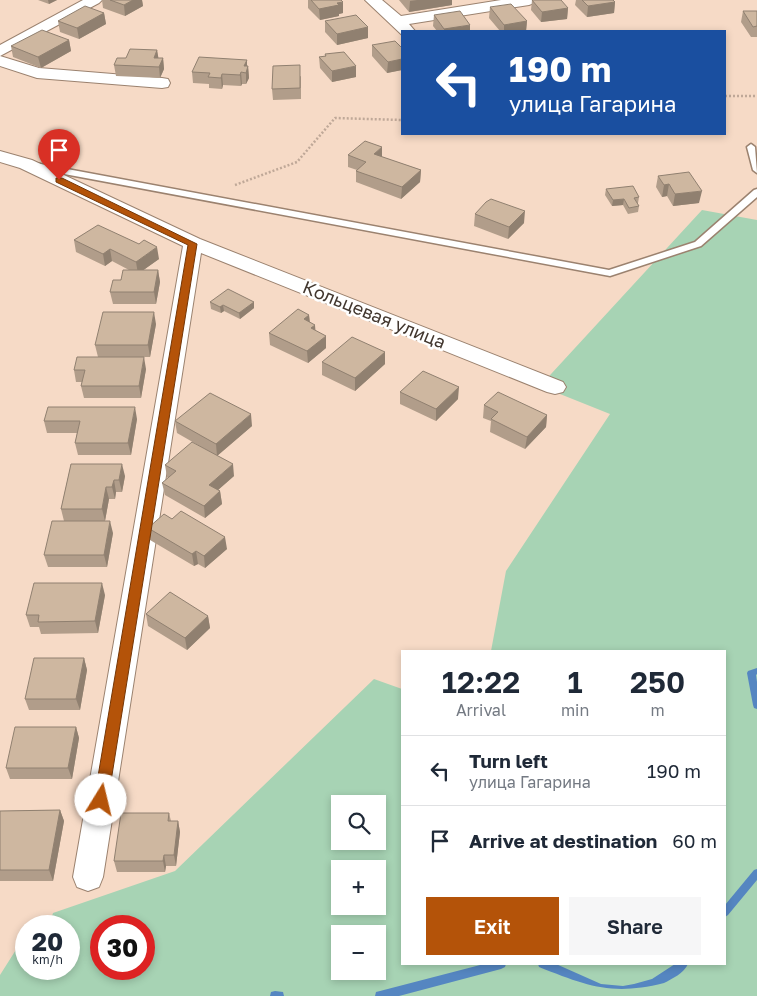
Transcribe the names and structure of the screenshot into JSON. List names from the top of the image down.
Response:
{
  "streets": {
    "street": ["Кольцевая улица"]
  },
  "page": {
    "turn": ["190 m", "улица Гагарина"],
    "eta": [
      "12:22",
      "Arrival",
      "1",
      "min",
      "250",
      "m"
    ],
    "list": [
      {
        "name": "Turn left",
        "note": "улица Гагарина",
        "value": "190 m"
      },
      {
        "name": "Arrive at destination",
        "value": "60 m"
      }
    ],
    "map_buttons": ["+", "−"],
    "buttons": ["Exit", "Share"],
    "speed": "20 km/h",
    "limit": "30"
  }
}
